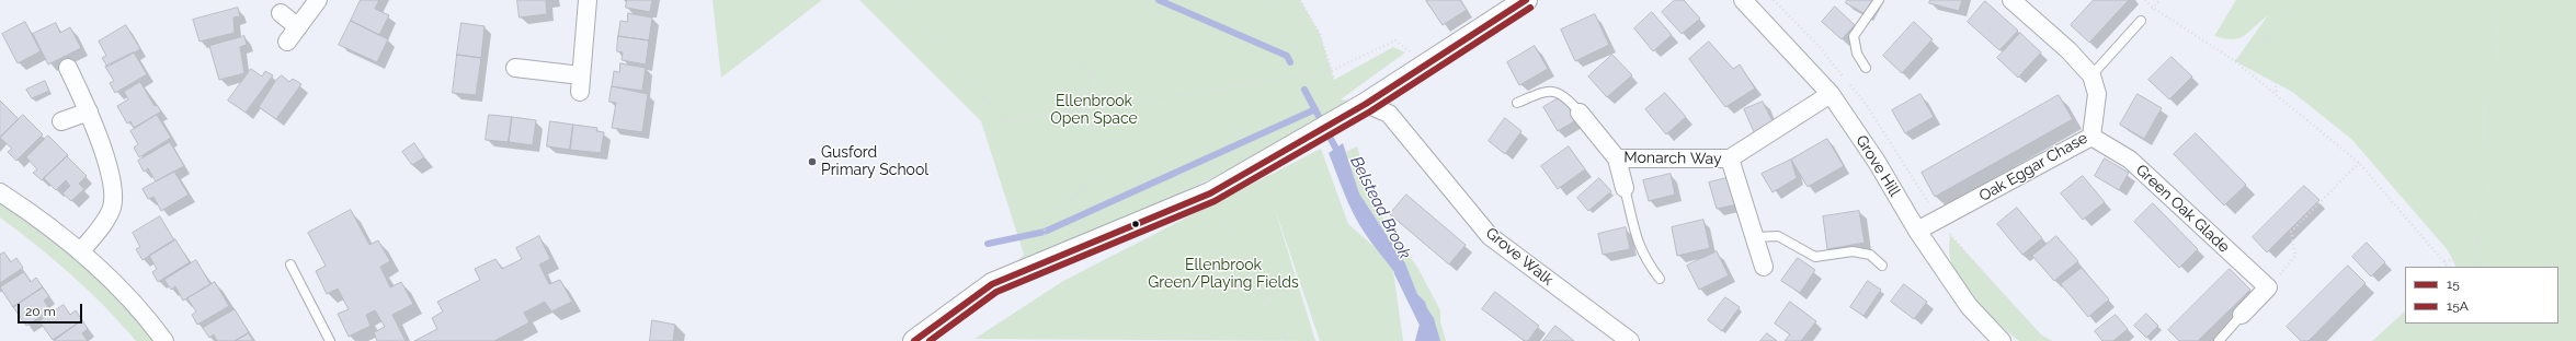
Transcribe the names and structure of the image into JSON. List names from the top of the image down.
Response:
{
  "streets": {
    "street": [
      "Monarch Way",
      "Grove Hill",
      "Oak Eggar Chase",
      "Green Oak Glade",
      "Grove Walk"
    ]
  },
  "crossings": [
    ["Monarch Way", "Grove Hill"],
    ["Grove Hill", "Oak Eggar Chase"],
    ["Oak Eggar Chase", "Green Oak Glade"]
  ],
  "water": ["Belstead Brook"],
  "parks": ["Ellenbrook Open Space", "Ellenbrook Green/Playing Fields"],
  "places": ["Gusford Primary School"],
  "lines": ["transit line 15", "transit line 15A"],
  "legend": ["15", "15A"],
  "scale_bar": "20 m"
}
